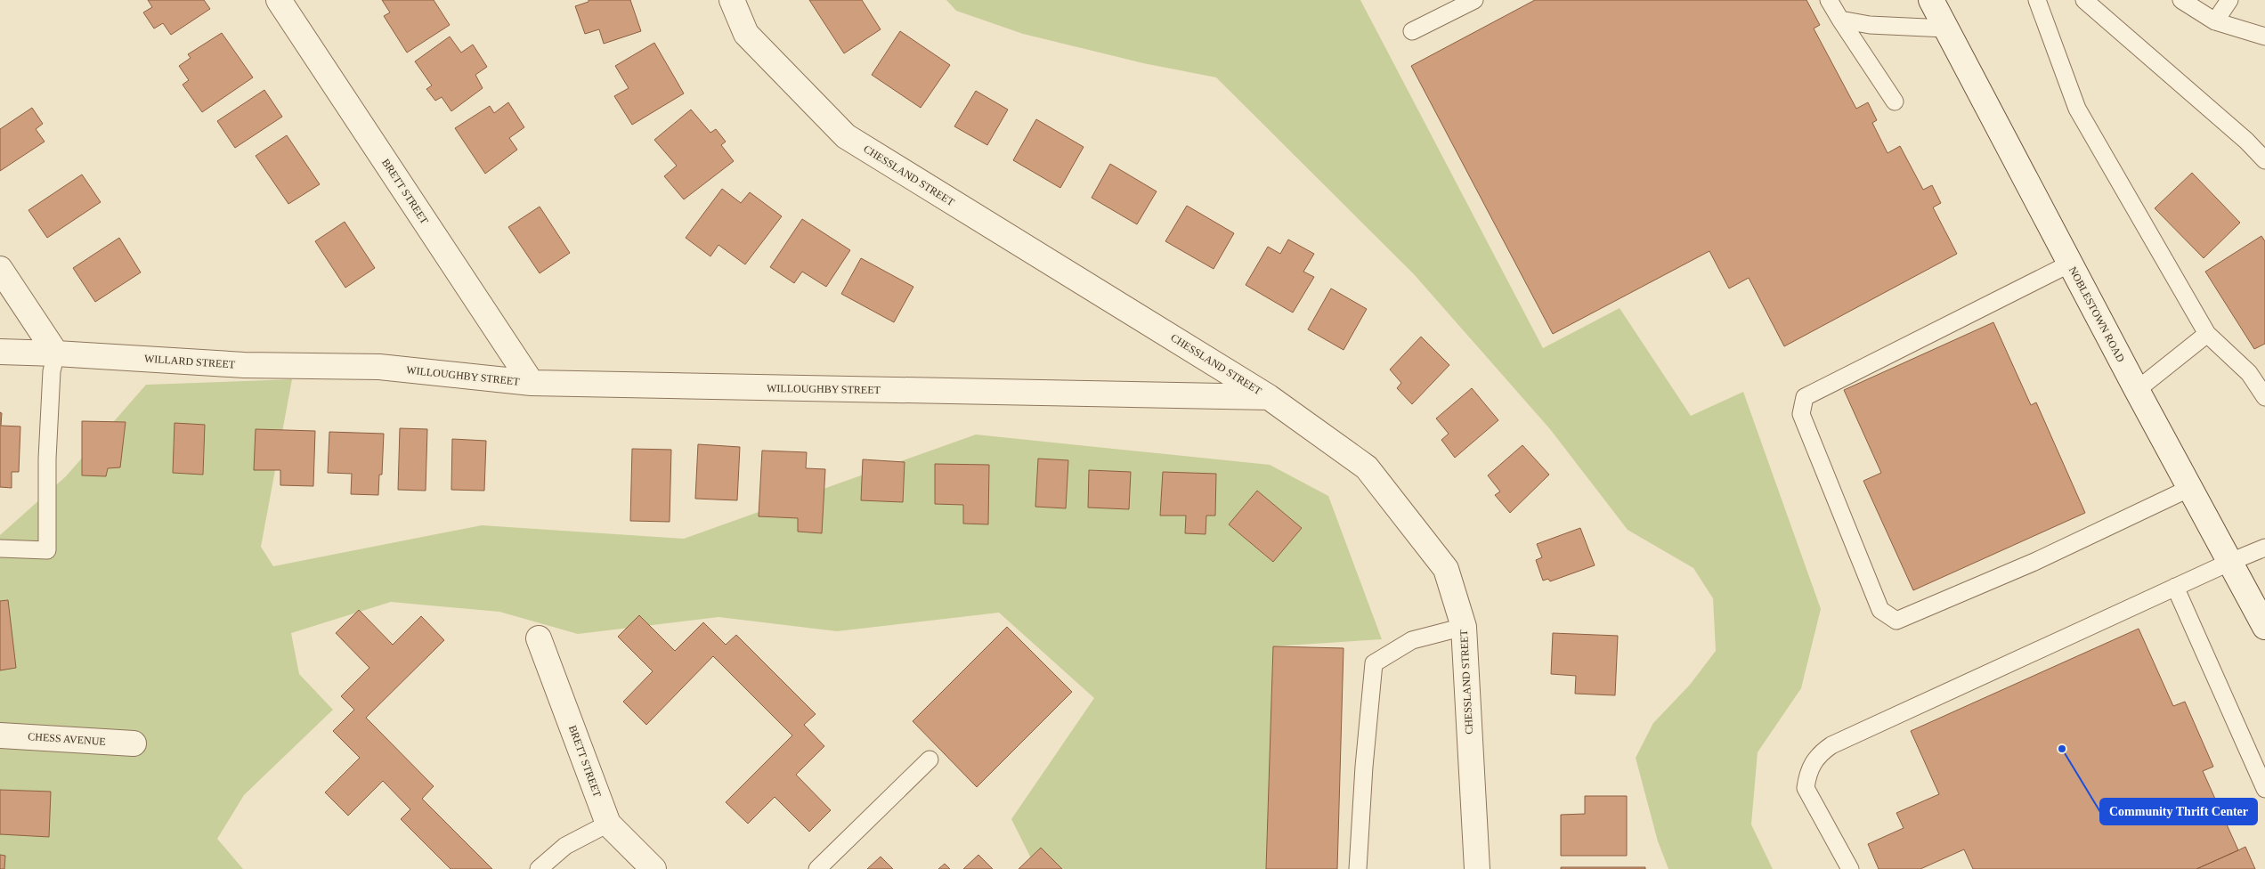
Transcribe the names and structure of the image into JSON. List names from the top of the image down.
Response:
{
  "streets": {
    "street": [
      "CHESSLAND STREET",
      "BRETT STREET",
      "NOBLESTOWN ROAD",
      "WILLARD STREET",
      "WILLOUGHBY STREET",
      "CHESS AVENUE"
    ]
  },
  "crossings": [
    ["CHESSLAND STREET", "WILLOUGHBY STREET"],
    ["BRETT STREET", "WILLOUGHBY STREET"],
    ["WILLARD STREET", "WILLOUGHBY STREET"]
  ],
  "places": ["Community Thrift Center"]
}
